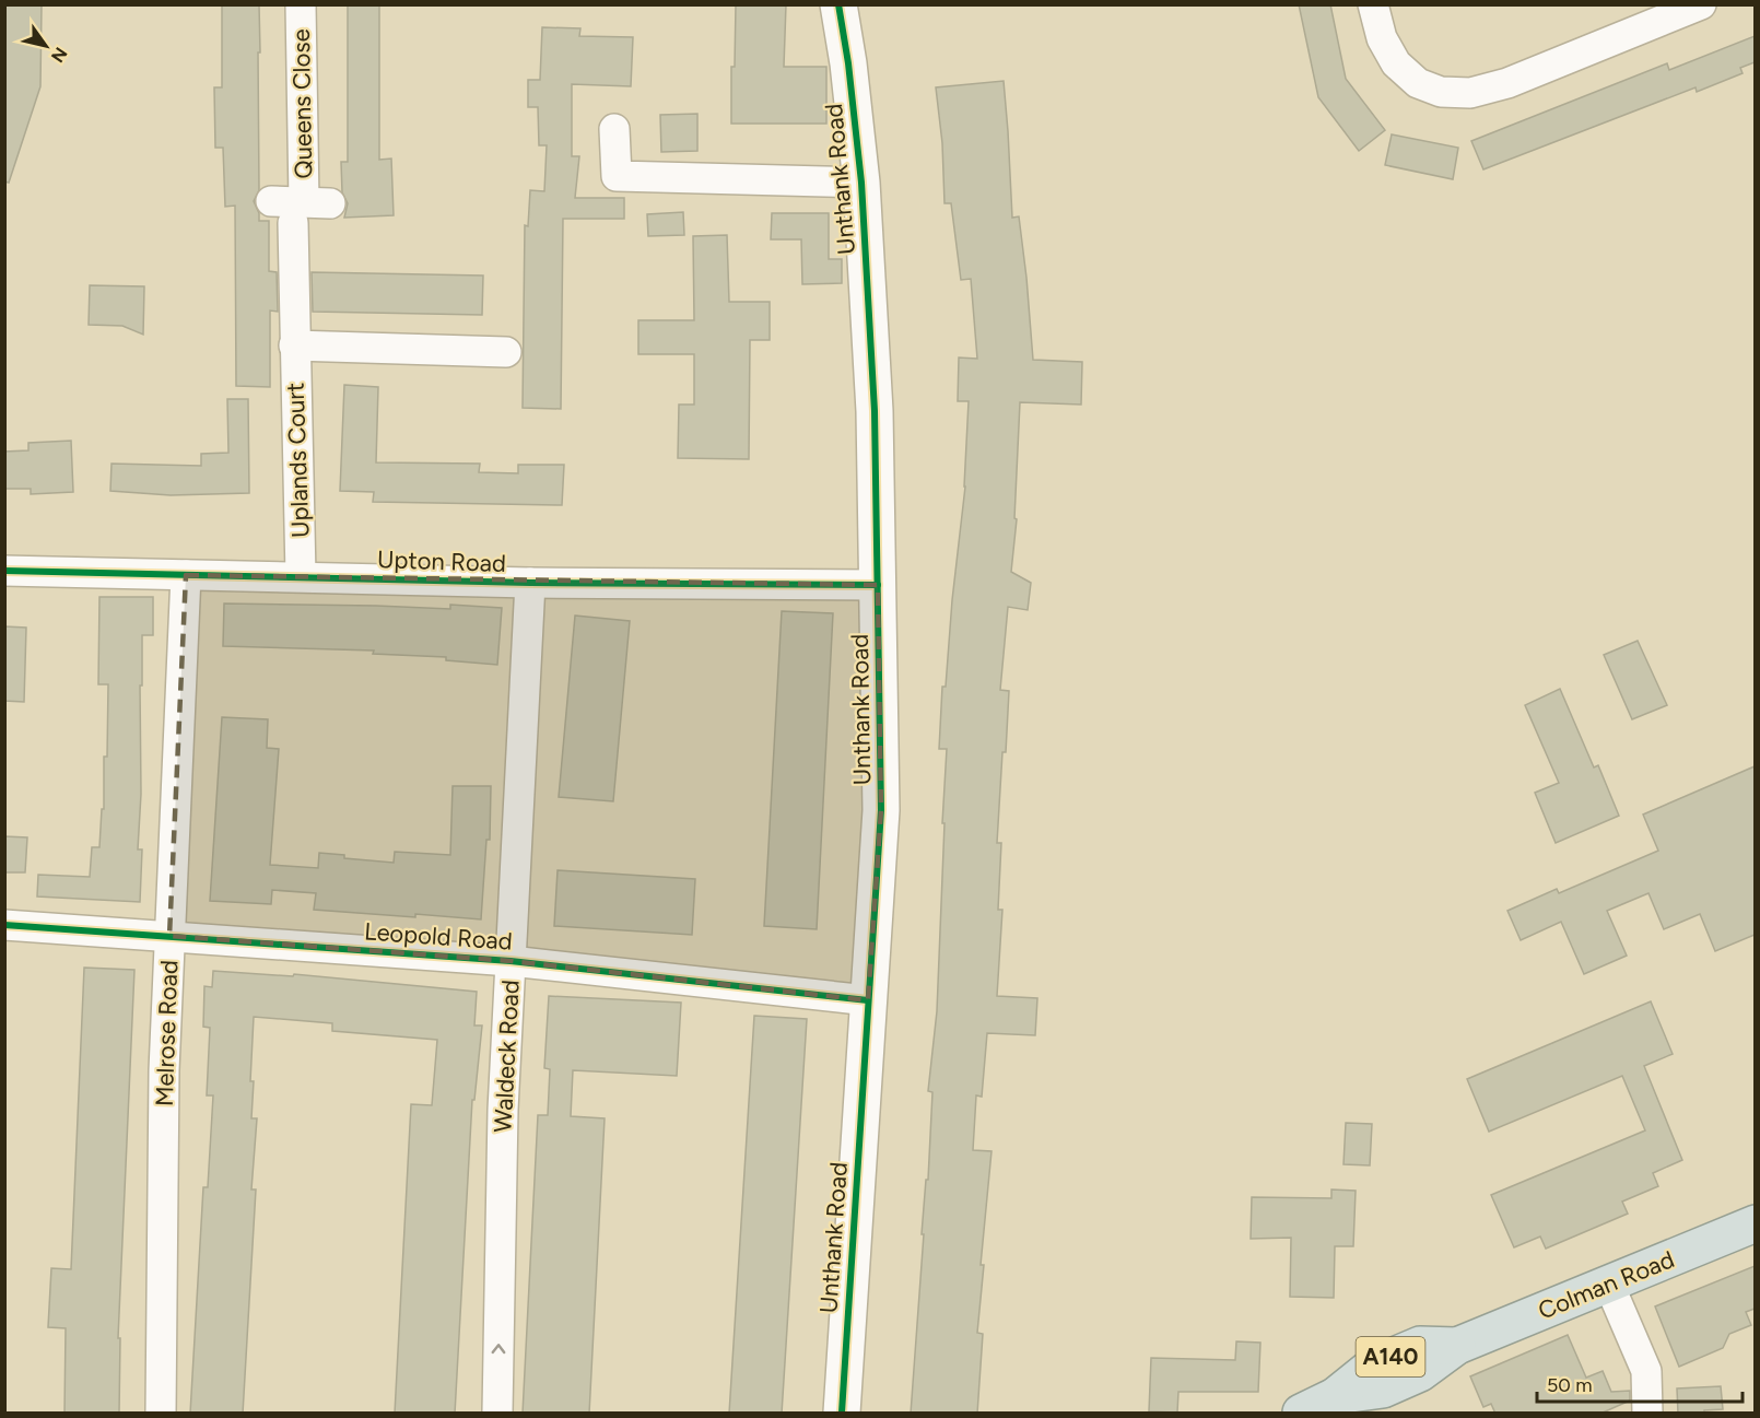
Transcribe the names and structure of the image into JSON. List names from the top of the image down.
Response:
{
  "streets": {
    "highway": ["Colman Road", "A140"],
    "street": [
      "Queens Close",
      "Unthank Road",
      "Uplands Court",
      "Upton Road",
      "Leopold Road",
      "Melrose Road",
      "Waldeck Road"
    ]
  },
  "crossings": [
    ["Queens Close", "Uplands Court"],
    ["Unthank Road", "Upton Road"],
    ["Unthank Road", "Leopold Road"],
    ["Uplands Court", "Upton Road"],
    ["Upton Road", "Melrose Road"],
    ["Upton Road", "Waldeck Road"],
    ["Leopold Road", "Melrose Road"],
    ["Leopold Road", "Waldeck Road"]
  ],
  "one_way": ["Waldeck Road"],
  "scale_bar": "50 m",
  "north": "bottom right"
}
